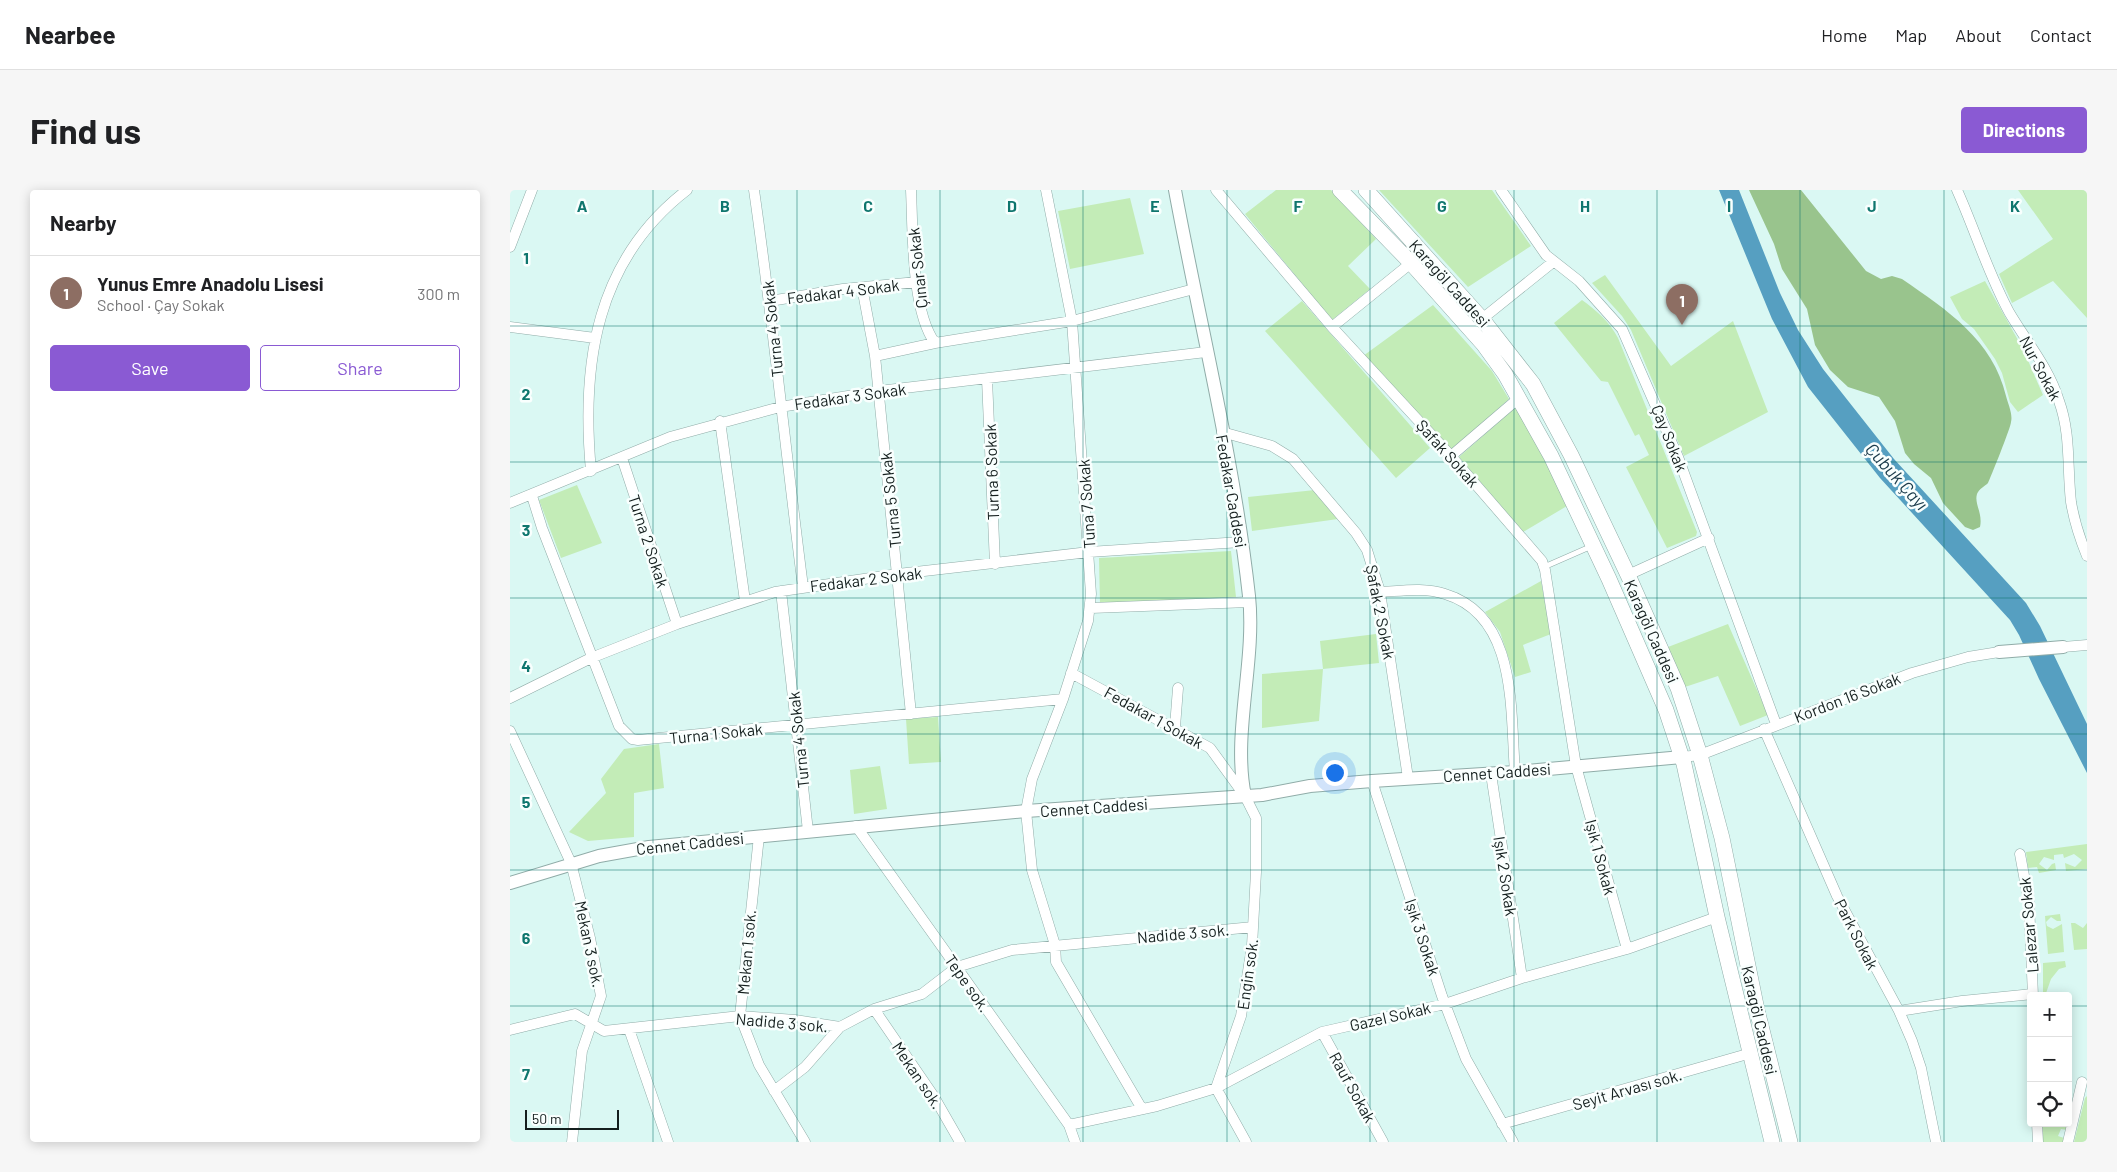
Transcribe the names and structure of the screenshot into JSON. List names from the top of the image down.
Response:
{
  "streets": {
    "main road": ["Karagöl Caddesi"],
    "street": [
      "Çınar Sokak",
      "Fedakar 4 Sokak",
      "Turna 4 Sokak",
      "Nur Sokak",
      "Fedakar 3 Sokak",
      "Çay Sokak",
      "Şafak Sokak",
      "Turna 6 Sokak",
      "Fedakar Caddesi",
      "Turna 5 Sokak",
      "Tuna 7 Sokak",
      "Turna 2 Sokak",
      "Fedakar 2 Sokak",
      "Şafak 2 Sokak",
      "Kordon 16 Sokak",
      "Fedakar 1 Sokak",
      "Turna 1 Sokak",
      "Cennet Caddesi",
      "Işık 1 Sokak",
      "Işık 2 Sokak",
      "Lalezar Sokak",
      "Nadide 3 sok.",
      "Park Sokak",
      "Işık 3 Sokak",
      "Mekan 3 sok.",
      "Mekan 1 sok.",
      "Engin sok.",
      "Tepe sok.",
      "Gazel Sokak",
      "Mekan sok.",
      "Rauf Sokak",
      "Seyit Arvası sok."
    ]
  },
  "crossings": [
    ["Çınar Sokak", "Fedakar 4 Sokak"],
    ["Karagöl Caddesi", "Kordon 16 Sokak"],
    ["Fedakar 4 Sokak", "Turna 4 Sokak"],
    ["Fedakar 4 Sokak", "Turna 5 Sokak"],
    ["Turna 4 Sokak", "Fedakar 3 Sokak"],
    ["Turna 4 Sokak", "Fedakar 2 Sokak"],
    ["Turna 4 Sokak", "Turna 1 Sokak"],
    ["Turna 4 Sokak", "Cennet Caddesi"],
    ["Fedakar 3 Sokak", "Turna 6 Sokak"],
    ["Fedakar 3 Sokak", "Fedakar Caddesi"],
    ["Fedakar 3 Sokak", "Turna 5 Sokak"],
    ["Fedakar 3 Sokak", "Tuna 7 Sokak"],
    ["Fedakar 3 Sokak", "Turna 2 Sokak"],
    ["Fedakar 3 Sokak", "Turna 1 Sokak"],
    ["Çay Sokak", "Kordon 16 Sokak"],
    ["Şafak Sokak", "Cennet Caddesi"],
    ["Şafak Sokak", "Işık 1 Sokak"],
    ["Turna 6 Sokak", "Fedakar 2 Sokak"],
    ["Fedakar Caddesi", "Fedakar 2 Sokak"],
    ["Fedakar Caddesi", "Şafak 2 Sokak"],
    ["Fedakar Caddesi", "Fedakar 1 Sokak"],
    ["Fedakar Caddesi", "Cennet Caddesi"],
    ["Fedakar Caddesi", "Engin sok."],
    ["Turna 5 Sokak", "Fedakar 2 Sokak"],
    ["Turna 5 Sokak", "Turna 1 Sokak"],
    ["Tuna 7 Sokak", "Fedakar 2 Sokak"],
    ["Tuna 7 Sokak", "Fedakar 1 Sokak"],
    ["Tuna 7 Sokak", "Turna 1 Sokak"],
    ["Tuna 7 Sokak", "Cennet Caddesi"],
    ["Tuna 7 Sokak", "Nadide 3 sok."],
    ["Tuna 7 Sokak", "Gazel Sokak"],
    ["Turna 2 Sokak", "Fedakar 2 Sokak"],
    ["Fedakar 2 Sokak", "Turna 1 Sokak"],
    ["Şafak 2 Sokak", "Cennet Caddesi"],
    ["Kordon 16 Sokak", "Cennet Caddesi"],
    ["Kordon 16 Sokak", "Park Sokak"],
    ["Fedakar 1 Sokak", "Cennet Caddesi"],
    ["Fedakar 1 Sokak", "Engin sok."],
    ["Cennet Caddesi", "Işık 1 Sokak"],
    ["Cennet Caddesi", "Işık 2 Sokak"],
    ["Cennet Caddesi", "Işık 3 Sokak"],
    ["Cennet Caddesi", "Mekan 3 sok."],
    ["Cennet Caddesi", "Mekan 1 sok."],
    ["Cennet Caddesi", "Engin sok."],
    ["Cennet Caddesi", "Tepe sok."],
    ["Işık 1 Sokak", "Gazel Sokak"],
    ["Işık 2 Sokak", "Gazel Sokak"],
    ["Nadide 3 sok.", "Mekan 3 sok."],
    ["Nadide 3 sok.", "Mekan 1 sok."],
    ["Nadide 3 sok.", "Engin sok."],
    ["Nadide 3 sok.", "Tepe sok."],
    ["Nadide 3 sok.", "Mekan sok."],
    ["Işık 3 Sokak", "Gazel Sokak"],
    ["Işık 3 Sokak", "Seyit Arvası sok."],
    ["Engin sok.", "Gazel Sokak"],
    ["Tepe sok.", "Gazel Sokak"],
    ["Gazel Sokak", "Rauf Sokak"]
  ],
  "water": ["Çubuk Çayı"],
  "scale_bar": "50 m",
  "page": {
    "header": "Nearbee",
    "nav": [
      "Home",
      "Map",
      "About",
      "Contact"
    ],
    "buttons": [
      "Directions",
      ["Save", "Share"]
    ],
    "title": "Find us",
    "heading": "Nearby",
    "list": [
      {
        "mark": "1",
        "name": "Yunus Emre Anadolu Lisesi",
        "note": "School · Çay Sokak",
        "value": "300 m"
      }
    ],
    "pins": "1",
    "map_buttons": ["+", "−"],
    "scale": "50 m"
  },
  "grid": {
    "columns": [
      "A",
      "B",
      "C",
      "D",
      "E",
      "F",
      "G",
      "H",
      "I",
      "J",
      "K"
    ],
    "rows": [
      "1",
      "2",
      "3",
      "4",
      "5",
      "6",
      "7"
    ]
  }
}
